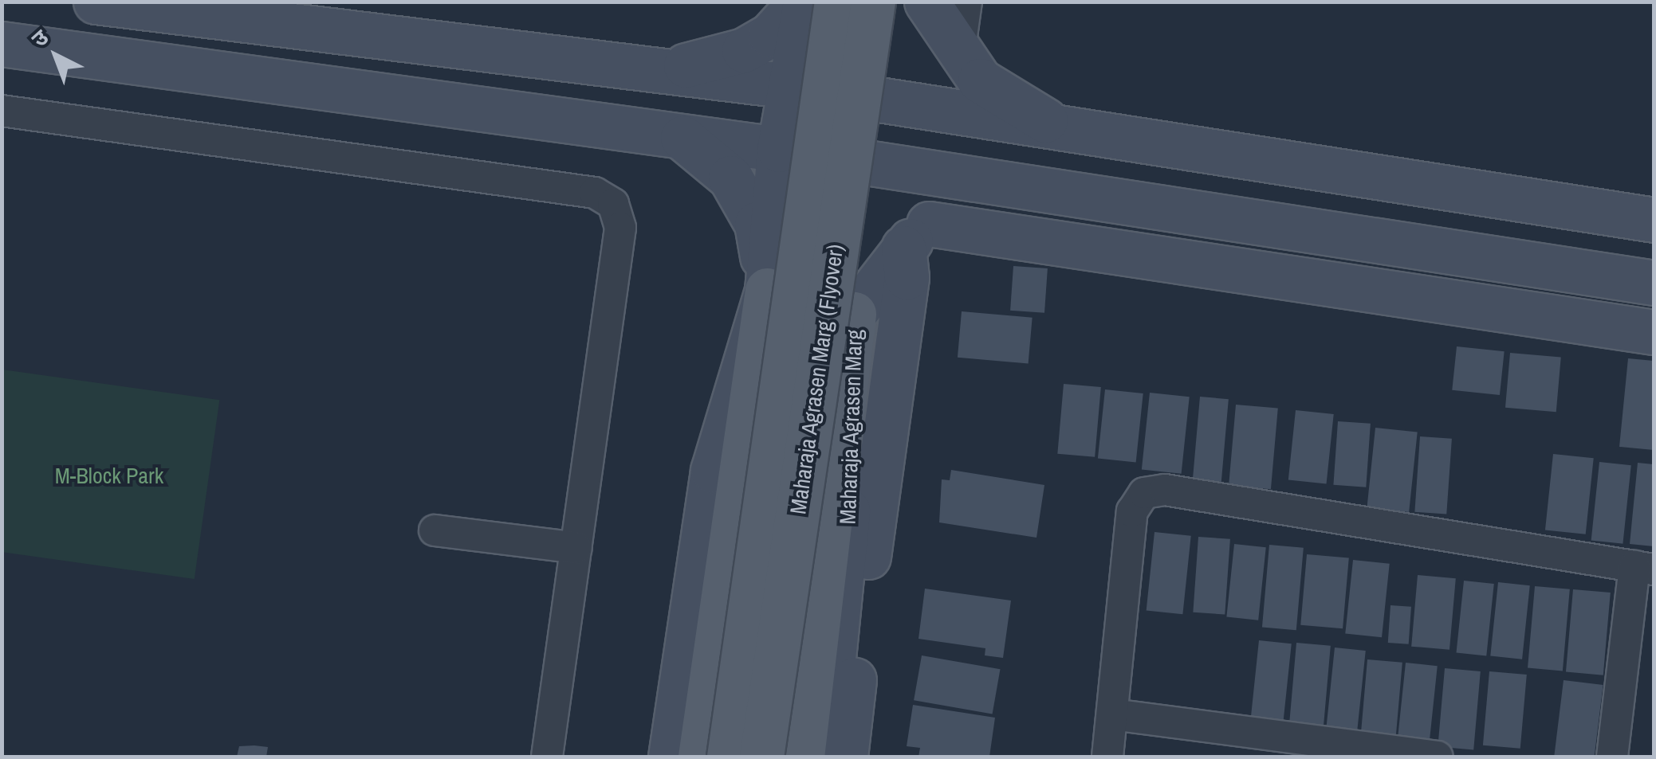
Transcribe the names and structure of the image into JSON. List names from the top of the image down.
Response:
{
  "streets": {
    "main road": ["Maharaja Agrasen Marg (Flyover)", "Maharaja Agrasen Marg"]
  },
  "parks": ["M-Block Park"],
  "north": "top left"
}
